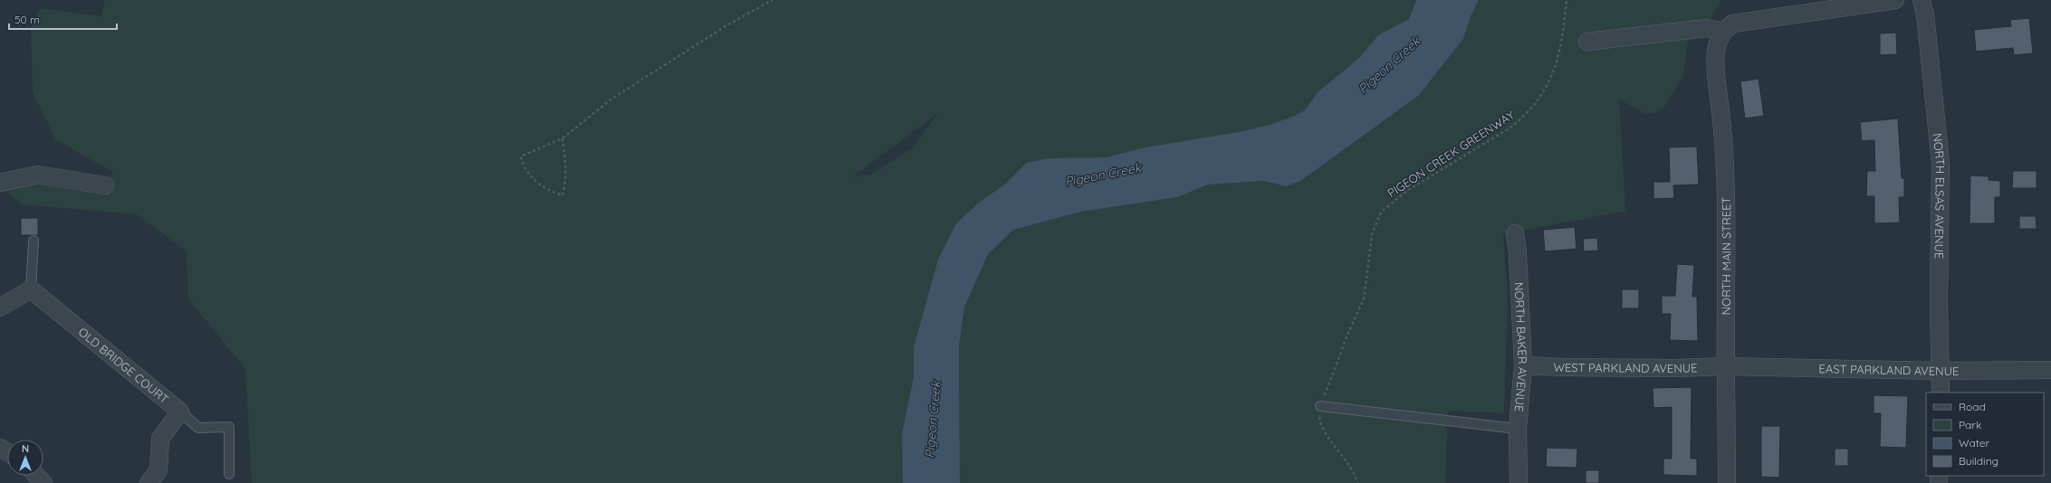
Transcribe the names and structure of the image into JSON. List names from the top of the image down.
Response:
{
  "streets": {
    "street": [
      "NORTH ELSAS AVENUE",
      "NORTH MAIN STREET",
      "NORTH BAKER AVENUE",
      "OLD BRIDGE COURT",
      "WEST PARKLAND AVENUE",
      "EAST PARKLAND AVENUE"
    ],
    "path": ["PIGEON CREEK GREENWAY"]
  },
  "crossings": [
    ["NORTH ELSAS AVENUE", "EAST PARKLAND AVENUE"],
    ["NORTH MAIN STREET", "WEST PARKLAND AVENUE"],
    ["NORTH MAIN STREET", "EAST PARKLAND AVENUE"],
    ["NORTH BAKER AVENUE", "WEST PARKLAND AVENUE"],
    ["WEST PARKLAND AVENUE", "EAST PARKLAND AVENUE"]
  ],
  "water": ["Pigeon Creek"],
  "legend": [
    "Road",
    "Park",
    "Water",
    "Building"
  ],
  "scale_bar": "50 m",
  "north": "top"
}
